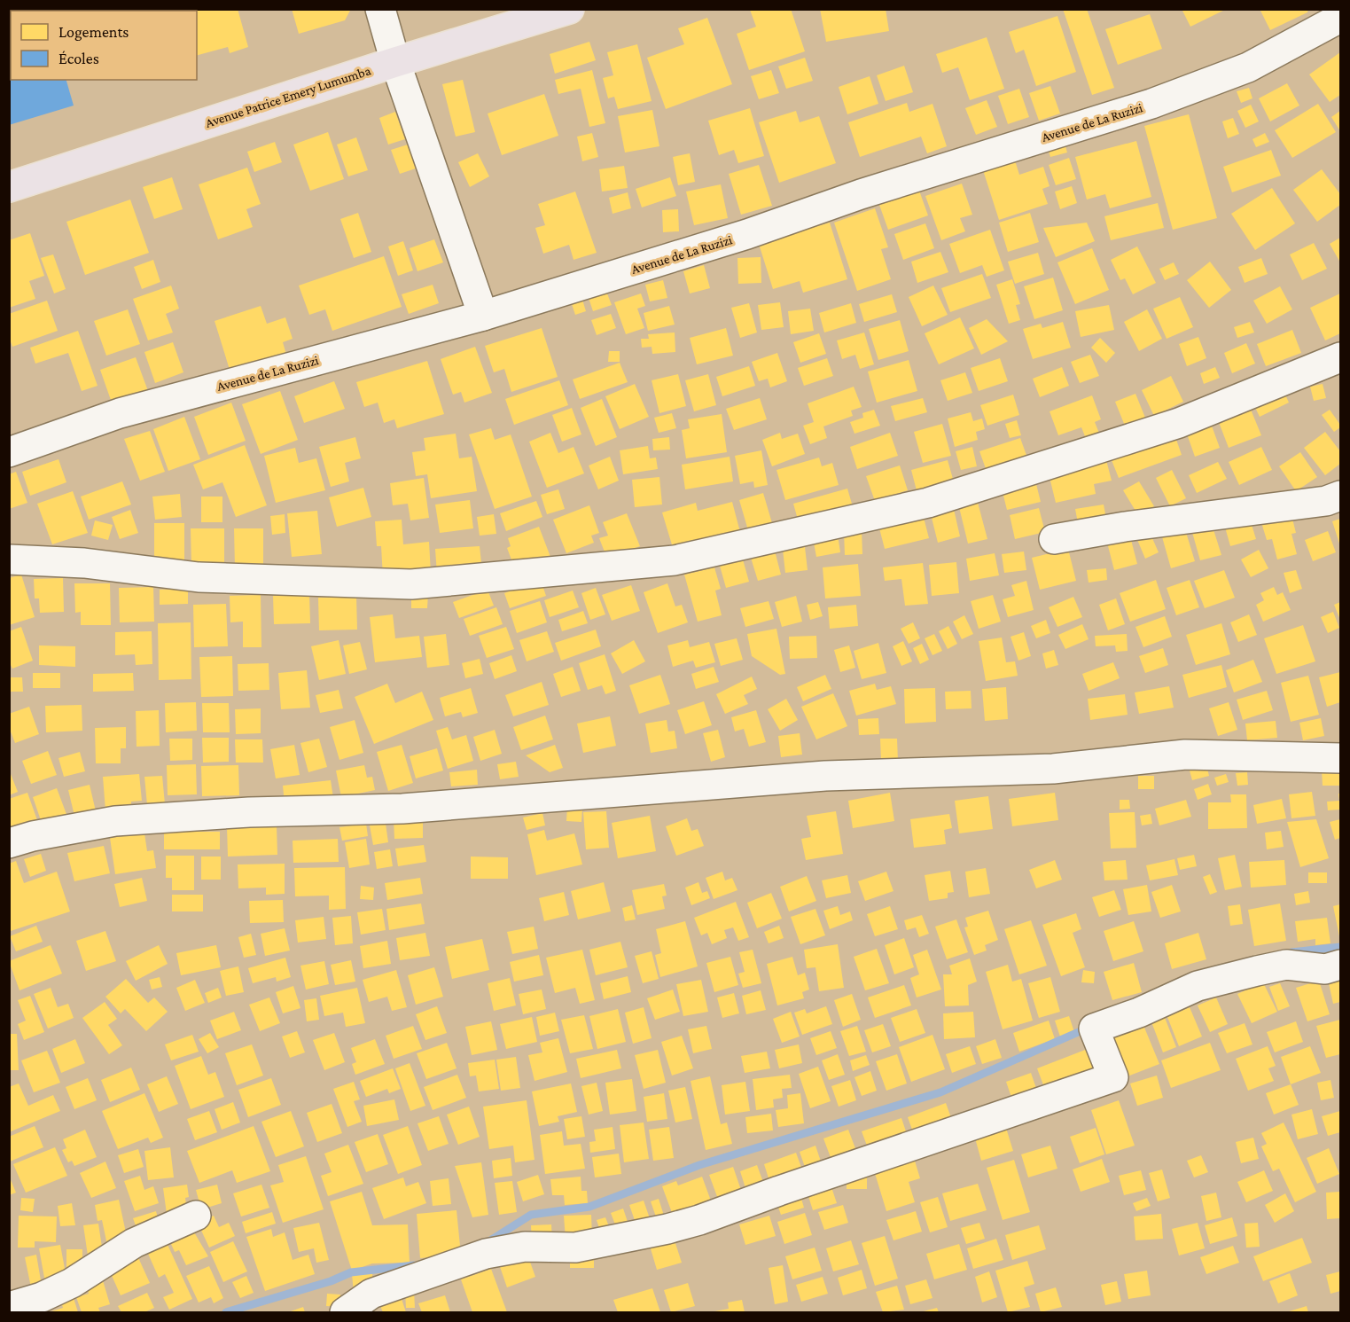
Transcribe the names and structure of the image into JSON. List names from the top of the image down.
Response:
{
  "streets": {
    "main road": ["Avenue Patrice Emery Lumumba"],
    "street": ["Avenue de La Ruzizi"]
  },
  "legend": ["Logements", "Écoles"]
}
